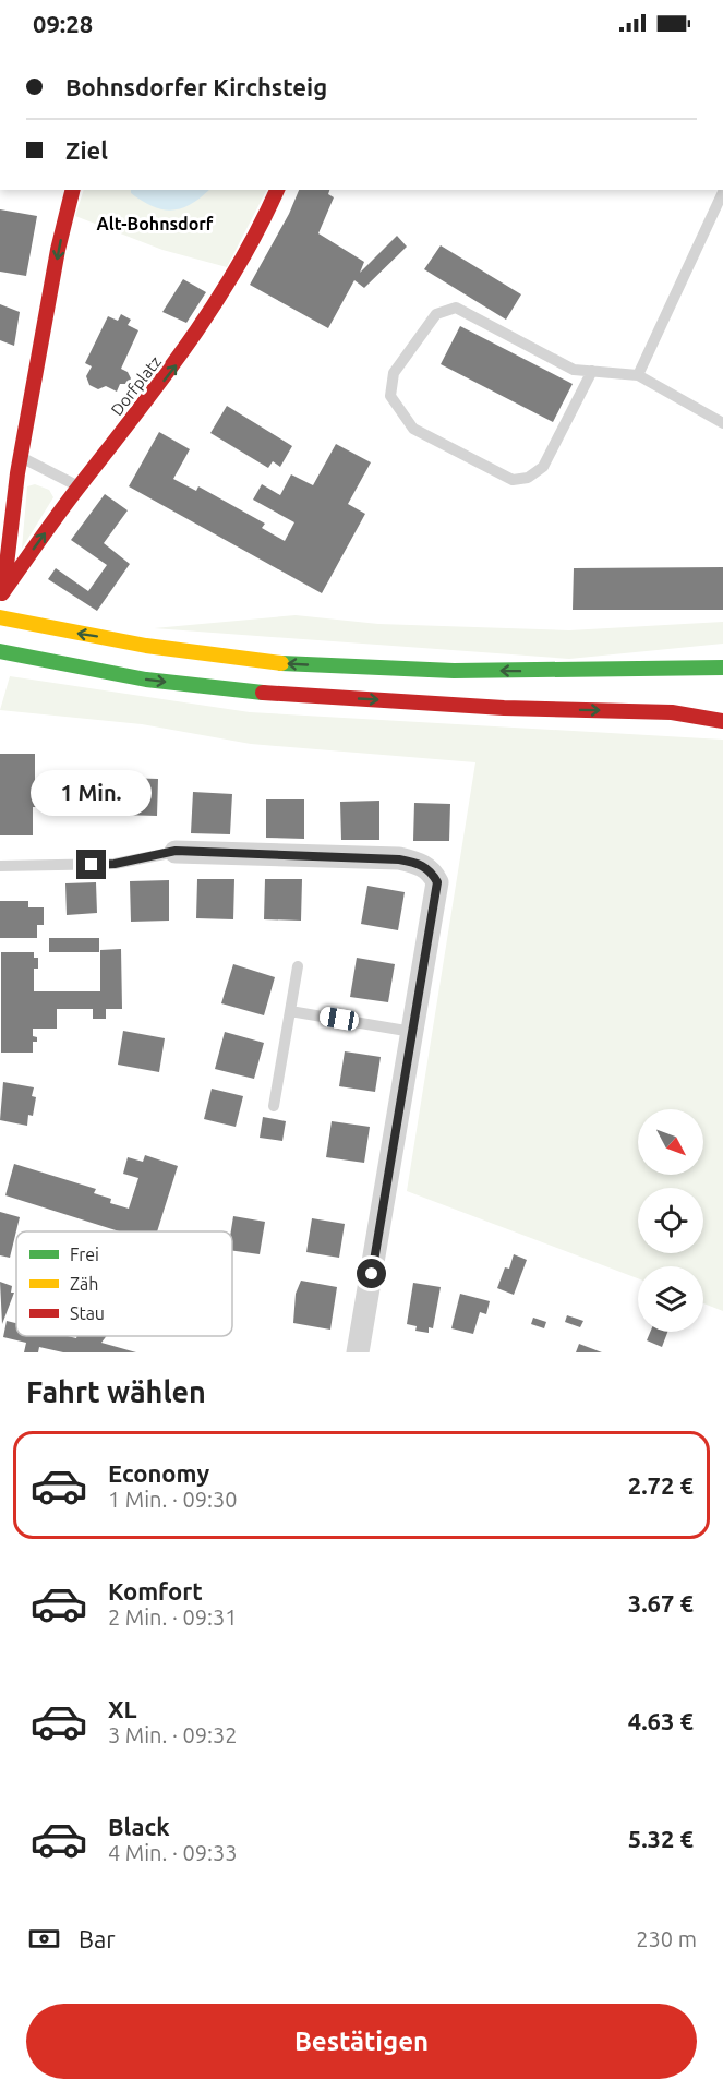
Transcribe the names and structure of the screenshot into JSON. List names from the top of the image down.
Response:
{
  "streets": {
    "main road": ["Dorfplatz"]
  },
  "districts": ["Alt-Bohnsdorf"],
  "legend": ["Frei", "Zäh", "Stau"],
  "north": "bottom right",
  "page": {
    "status": "09:28",
    "banner": ["Bohnsdorfer Kirchsteig", "Ziel"],
    "bubble": "1 Min.",
    "heading": "Fahrt wählen",
    "list": [
      {
        "name": "Economy",
        "note": "1 Min. · 09:30",
        "value": "2.72 €"
      },
      {
        "name": "Komfort",
        "note": "2 Min. · 09:31",
        "value": "3.67 €"
      },
      {
        "name": "XL",
        "note": "3 Min. · 09:32",
        "value": "4.63 €"
      },
      {
        "name": "Black",
        "note": "4 Min. · 09:33",
        "value": "5.32 €"
      }
    ],
    "pay": ["Bar", "230 m"],
    "buttons": "Bestätigen"
  }
}
